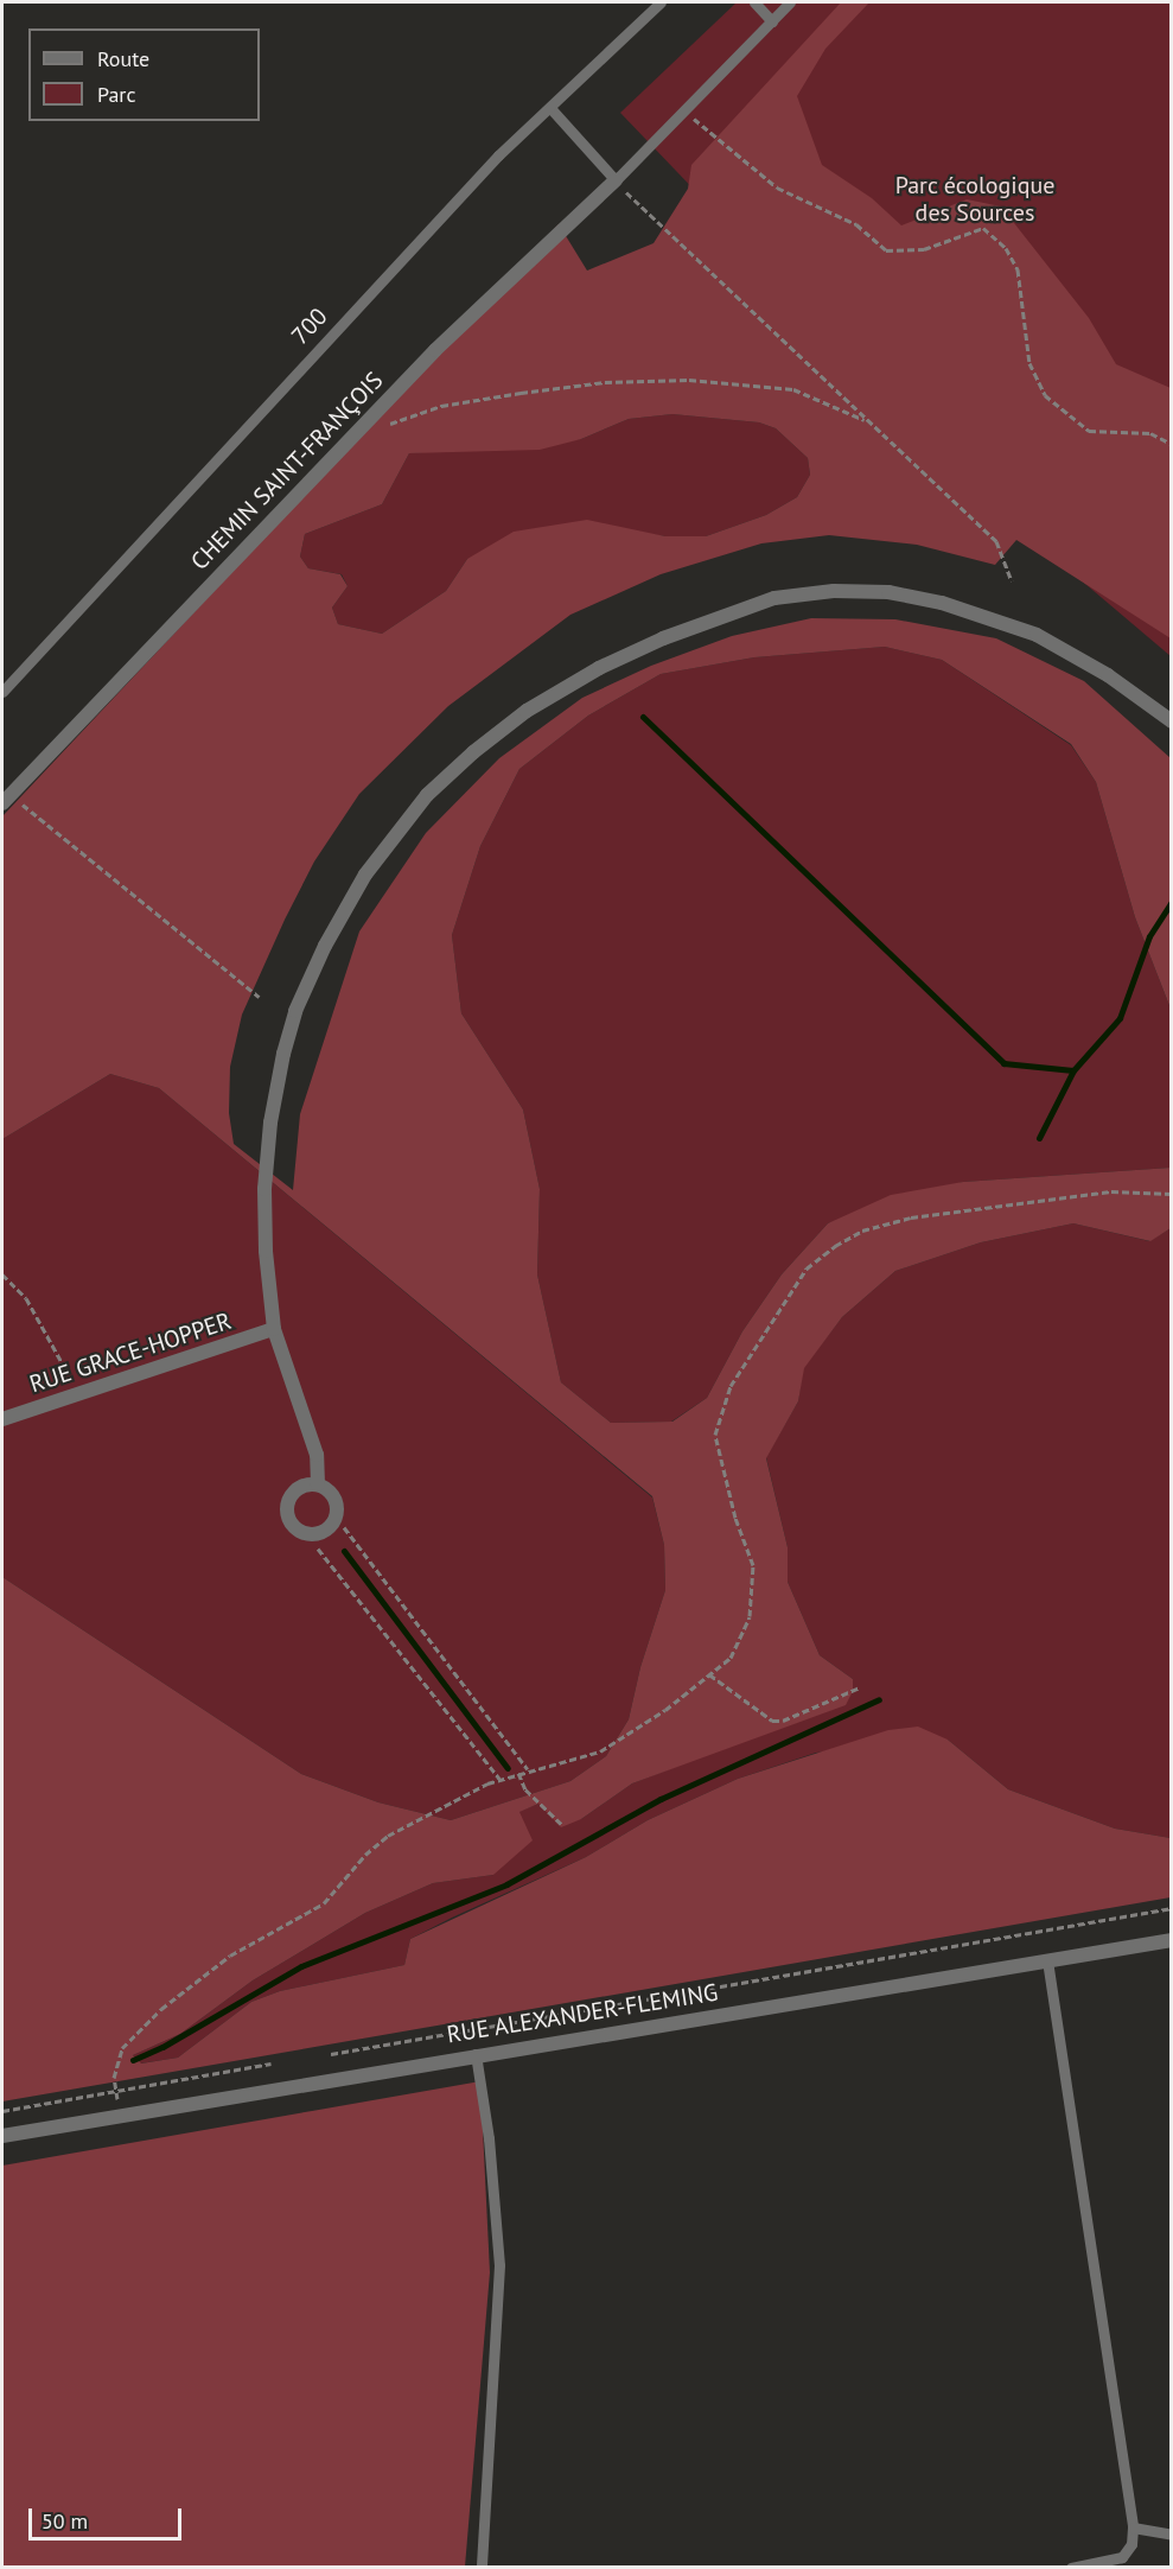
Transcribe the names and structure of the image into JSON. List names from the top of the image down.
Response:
{
  "streets": {
    "street": ["CHEMIN SAINT-FRANÇOIS", "RUE GRACE-HOPPER", "RUE ALEXANDER-FLEMING"],
    "lane": ["700"]
  },
  "parks": ["Parc écologique des Sources"],
  "legend": ["Route", "Parc"],
  "scale_bar": "50 m"
}
